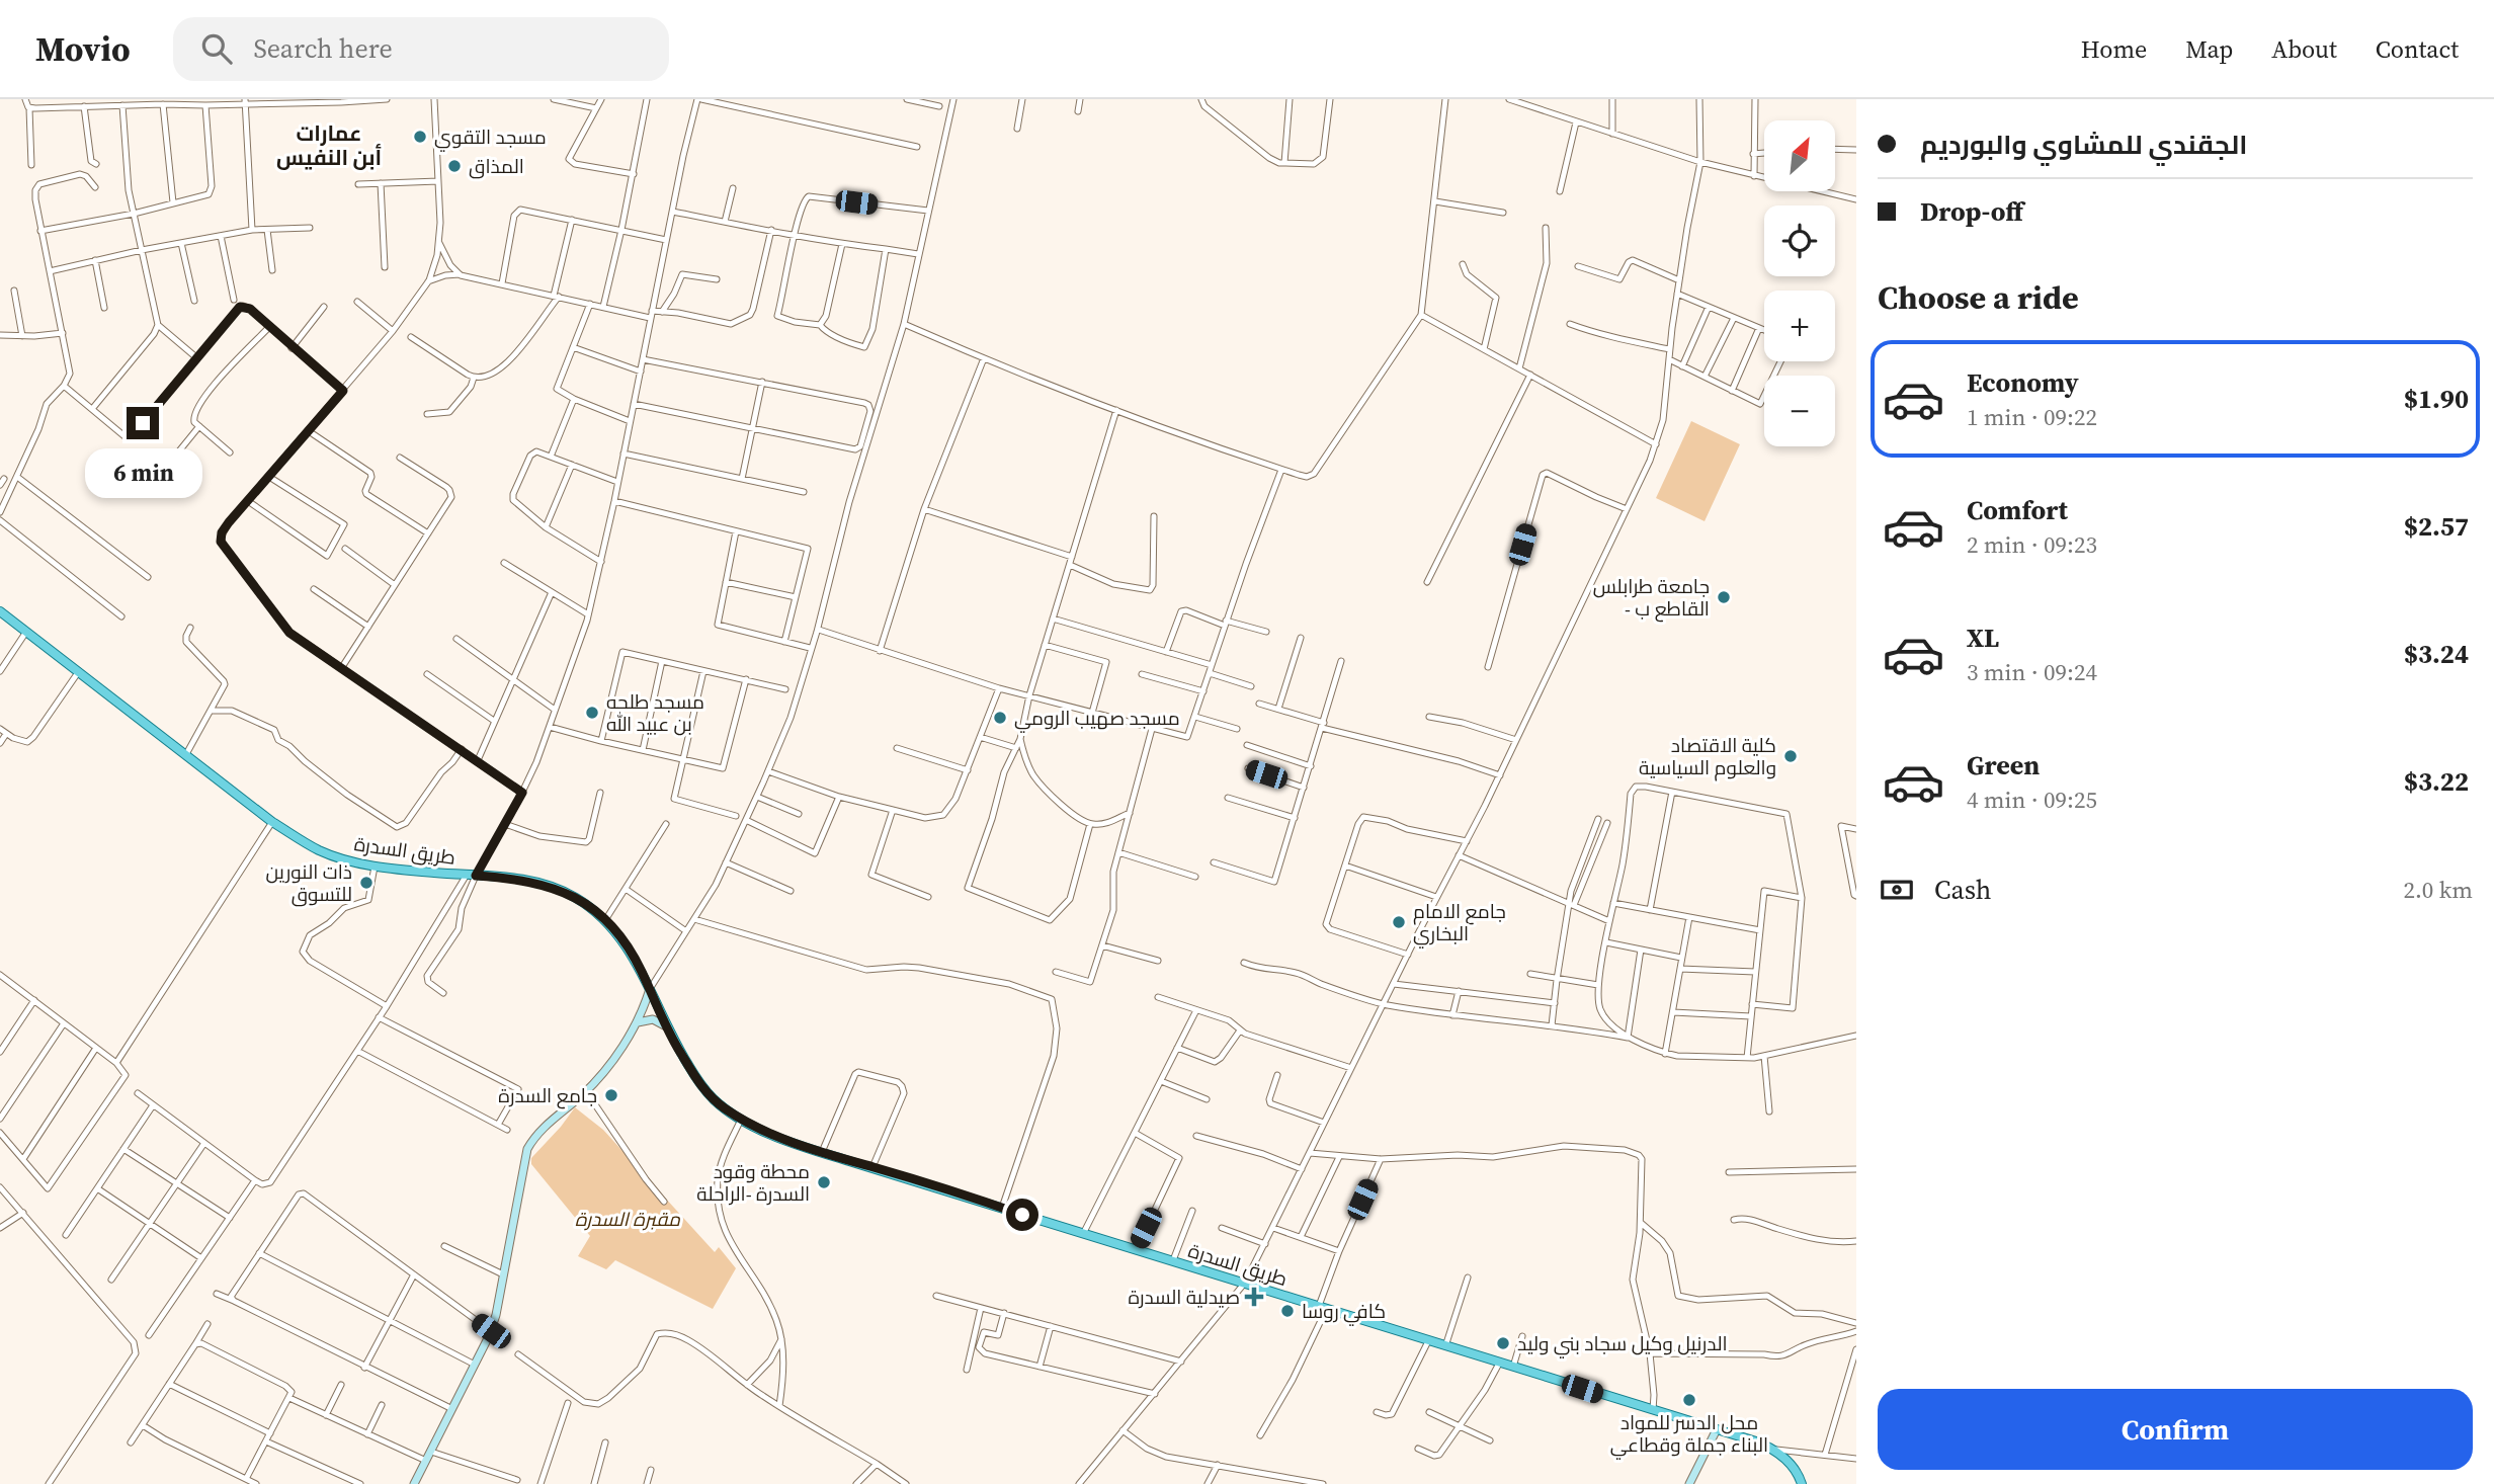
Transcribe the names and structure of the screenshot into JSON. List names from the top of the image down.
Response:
{
  "streets": {
    "main road": ["طريق السدرة"]
  },
  "districts": ["عمارات أبن النفيس"],
  "parks": ["مقبرة السدرة"],
  "places": {
    "other": [
      "مسجد التقوي",
      "المذاق",
      "جامعة طرابلس - القاطع ب",
      "مسجد طلحه بن عبيد الله",
      "مسجد صهيب الرومي",
      "كلية الاقتصاد والعلوم السياسية",
      "ذات النورين للتسوق",
      "جامع الامام البخاري",
      "جامع السدرة",
      "محطة وقود السدرة -الراحلة",
      "كافي روسا",
      "الدرنيل وكيل سجاد بني وليد",
      "محل الدسر للمواد البناء جملة وقطاعي"
    ],
    "health": ["صيدلية السدرة"]
  },
  "north": "top right",
  "page": {
    "header": "Movio",
    "search": "Search here",
    "nav": [
      "Home",
      "Map",
      "About",
      "Contact"
    ],
    "banner": ["الجقندي للمشاوي والبورديم", "Drop-off"],
    "map_buttons": ["+", "−"],
    "heading": "Choose a ride",
    "list": [
      {
        "name": "Economy",
        "note": "1 min · 09:22",
        "value": "$1.90"
      },
      {
        "name": "Comfort",
        "note": "2 min · 09:23",
        "value": "$2.57"
      },
      {
        "name": "XL",
        "note": "3 min · 09:24",
        "value": "$3.24"
      },
      {
        "name": "Green",
        "note": "4 min · 09:25",
        "value": "$3.22"
      }
    ],
    "bubble": "6 min",
    "pay": ["Cash", "2.0 km"],
    "buttons": "Confirm"
  }
}
